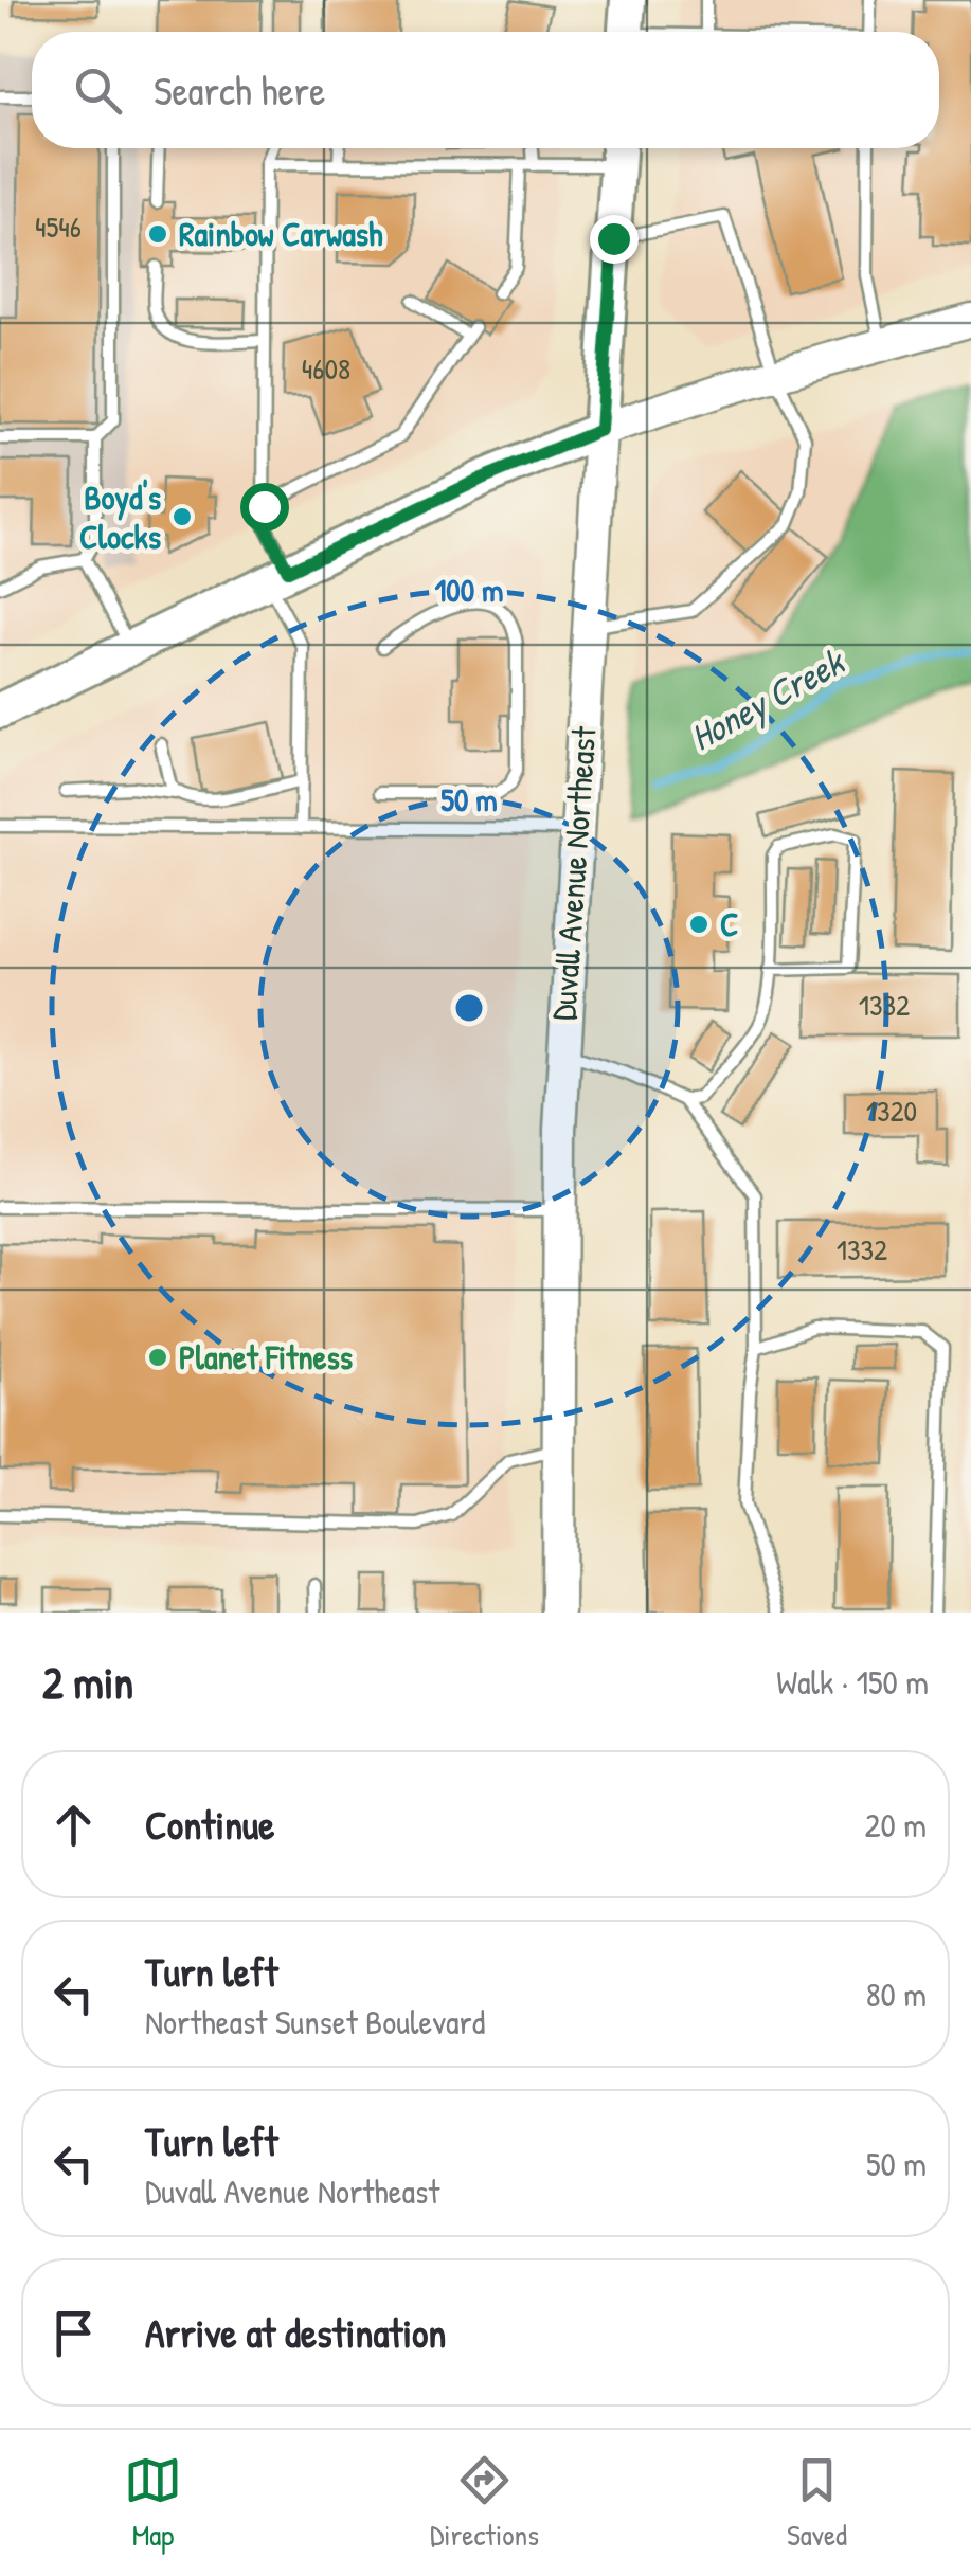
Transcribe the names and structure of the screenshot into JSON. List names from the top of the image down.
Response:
{
  "streets": {
    "main road": ["Duvall Avenue Northeast"]
  },
  "water": ["Honey Creek"],
  "places": [
    "Rainbow Carwash",
    "Boyd's Clocks",
    "C",
    "Planet Fitness"
  ],
  "house_numbers": [
    "4546",
    "4608",
    "1332",
    "1320",
    "1332"
  ],
  "page": {
    "search": "Search here",
    "heading": ["2 min", "Walk · 150 m"],
    "list": [
      ["Continue", "20 m"],
      ["Turn left", "Northeast Sunset Boulevard", "80 m"],
      ["Turn left", "Duvall Avenue Northeast", "50 m"],
      "Arrive at destination"
    ],
    "nav": ["Map", "Directions", "Saved"]
  },
  "rings": ["100 m", "50 m"]
}
